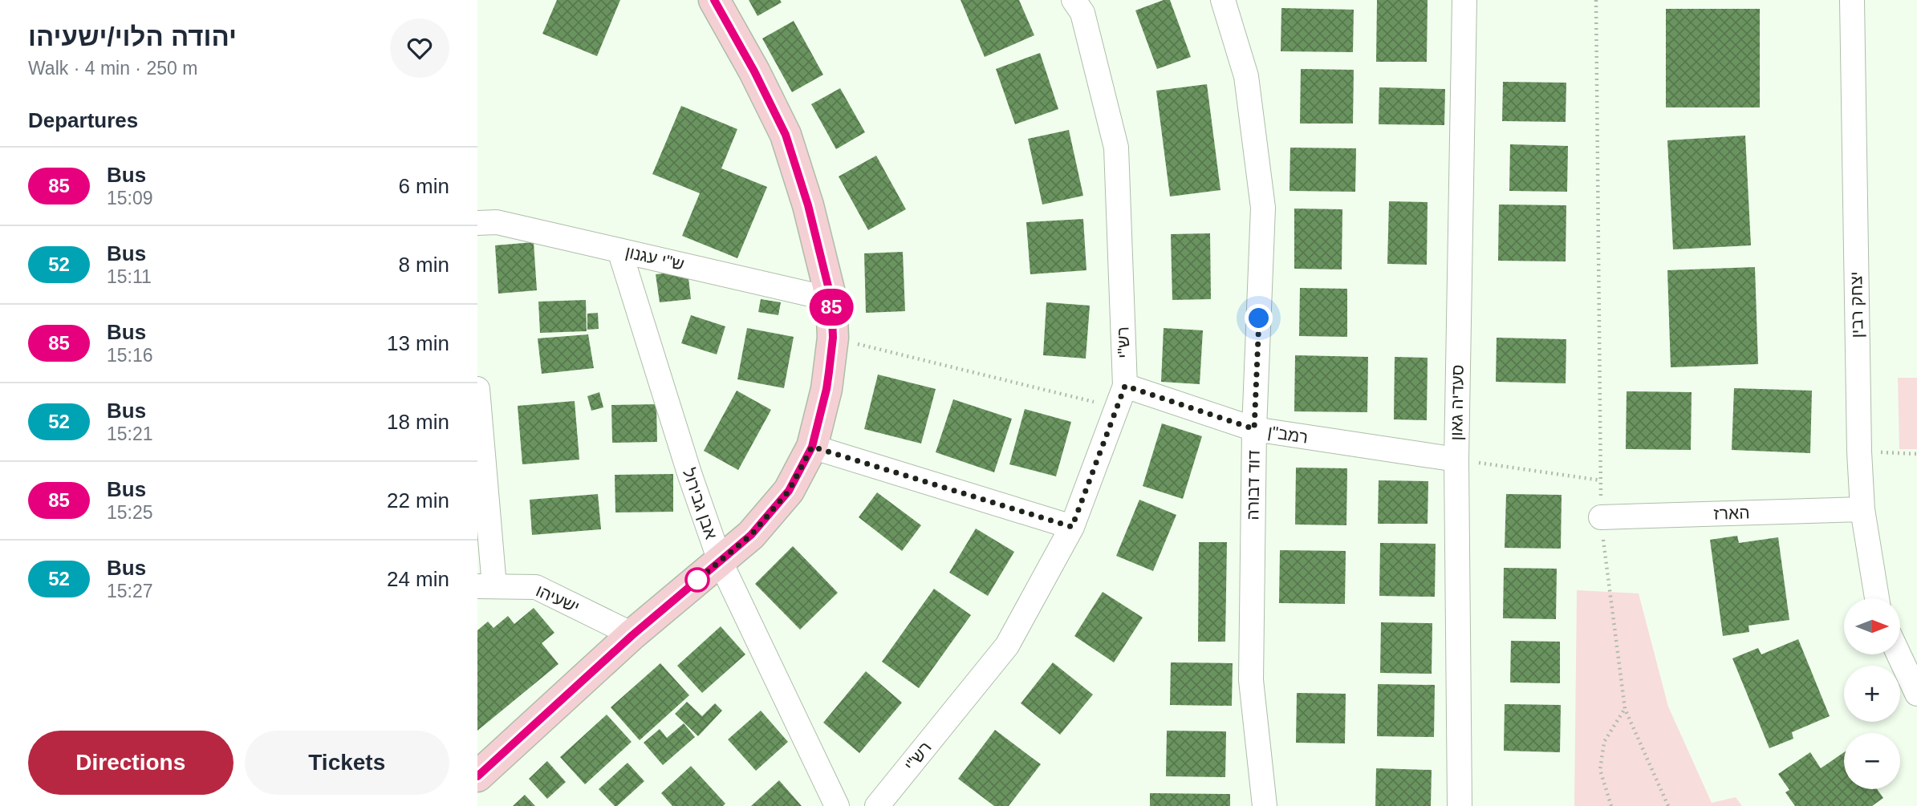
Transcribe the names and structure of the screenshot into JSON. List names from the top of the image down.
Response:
{
  "streets": {
    "street": [
      "ש\"י עגנון",
      "יצחק רבין",
      "רש\"י",
      "סעדיה גאון",
      "רמב\"ן",
      "דוד דבורה",
      "אבן גבירול",
      "הארז",
      "ישעיהו"
    ]
  },
  "crossings": [
    ["ש\"י עגנון", "אבן גבירול"],
    ["יצחק רבין", "הארז"],
    ["רש\"י", "רמב\"ן"],
    ["סעדיה גאון", "רמב\"ן"],
    ["רמב\"ן", "דוד דבורה"]
  ],
  "lines": ["bus line 85"],
  "north": "right",
  "page": {
    "heading": [
      ["יהודה הלוי/ישעיהו", "Walk · 4 min · 250 m"],
      "Departures"
    ],
    "on_map": "85",
    "list": [
      {
        "mark": "85",
        "name": "Bus",
        "note": "15:09",
        "value": "6 min"
      },
      {
        "mark": "52",
        "name": "Bus",
        "note": "15:11",
        "value": "8 min"
      },
      {
        "mark": "85",
        "name": "Bus",
        "note": "15:16",
        "value": "13 min"
      },
      {
        "mark": "52",
        "name": "Bus",
        "note": "15:21",
        "value": "18 min"
      },
      {
        "mark": "85",
        "name": "Bus",
        "note": "15:25",
        "value": "22 min"
      },
      {
        "mark": "52",
        "name": "Bus",
        "note": "15:27",
        "value": "24 min"
      }
    ],
    "map_buttons": ["+", "−"],
    "buttons": ["Directions", "Tickets"]
  }
}
